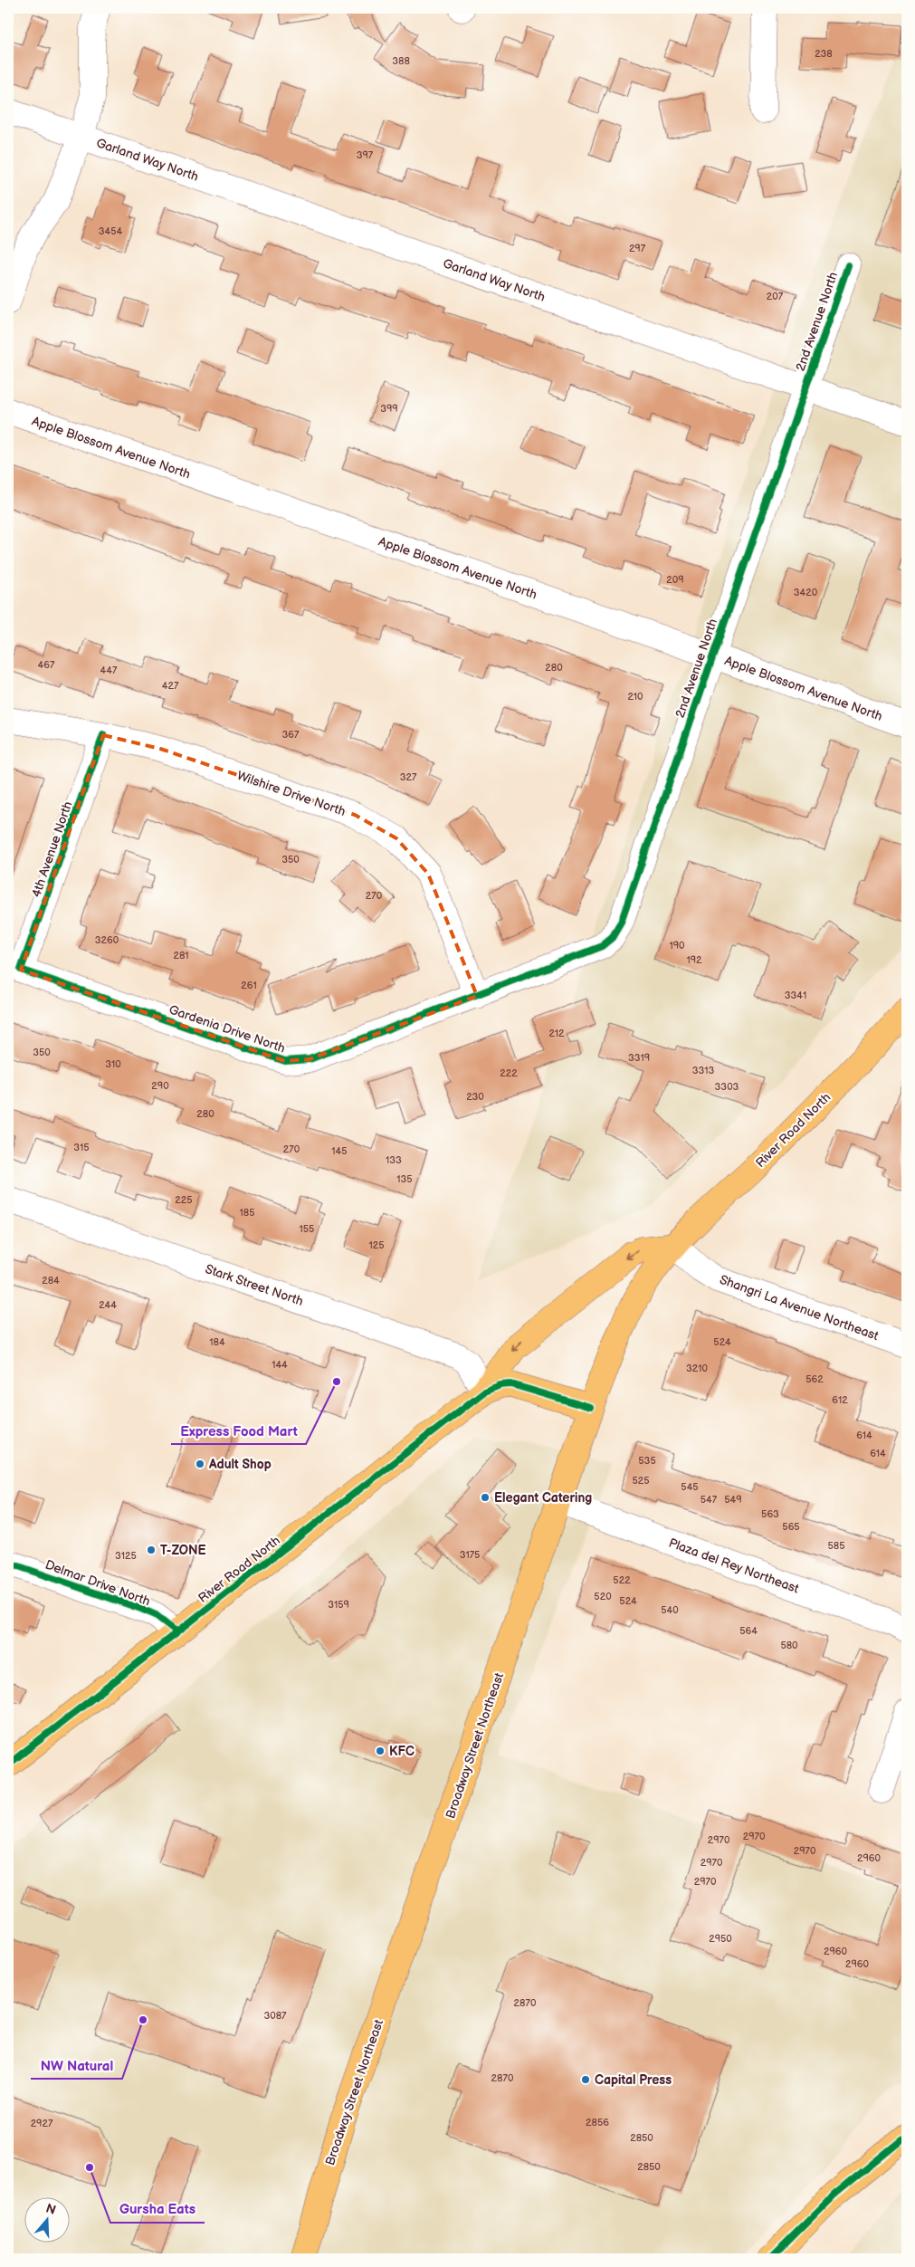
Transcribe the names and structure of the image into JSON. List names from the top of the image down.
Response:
{
  "streets": {
    "main road": ["River Road North", "Broadway Street Northeast"],
    "street": [
      "Garland Way North",
      "2nd Avenue North",
      "Apple Blossom Avenue North",
      "Wilshire Drive North",
      "4th Avenue North",
      "Gardenia Drive North",
      "Stark Street North",
      "Shangri La Avenue Northeast",
      "Plaza del Rey Northeast",
      "Delmar Drive North"
    ]
  },
  "crossings": [
    ["Garland Way North", "2nd Avenue North"],
    ["2nd Avenue North", "Apple Blossom Avenue North"],
    ["2nd Avenue North", "Wilshire Drive North"],
    ["2nd Avenue North", "Gardenia Drive North"],
    ["Wilshire Drive North", "4th Avenue North"],
    ["Wilshire Drive North", "Gardenia Drive North"],
    ["4th Avenue North", "Gardenia Drive North"],
    ["River Road North", "Stark Street North"],
    ["River Road North", "Shangri La Avenue Northeast"],
    ["River Road North", "Delmar Drive North"],
    ["River Road North", "Broadway Street Northeast"],
    ["Shangri La Avenue Northeast", "Broadway Street Northeast"],
    ["Plaza del Rey Northeast", "Broadway Street Northeast"]
  ],
  "places": [
    "Express Food Mart",
    "Adult Shop",
    "Elegant Catering",
    "T-ZONE",
    "KFC",
    "NW Natural",
    "Capital Press",
    "Gursha Eats"
  ],
  "house_numbers": [
    "238",
    "388",
    "397",
    "3454",
    "297",
    "207",
    "399",
    "209",
    "3420",
    "467",
    "280",
    "447",
    "427",
    "210",
    "367",
    "327",
    "350",
    "270",
    "3260",
    "190",
    "281",
    "192",
    "261",
    "3341",
    "212",
    "350",
    "3319",
    "310",
    "3313",
    "222",
    "290",
    "3303",
    "230",
    "280",
    "315",
    "270",
    "145",
    "133",
    "135",
    "225",
    "185",
    "155",
    "125",
    "284",
    "244",
    "184",
    "524",
    "144",
    "3210",
    "562",
    "612",
    "614",
    "614",
    "535",
    "525",
    "545",
    "547",
    "549",
    "563",
    "565",
    "585",
    "3175",
    "3125",
    "522",
    "520",
    "524",
    "3159",
    "540",
    "564",
    "580",
    "2970",
    "2970",
    "2970",
    "2960",
    "2970",
    "2970",
    "2950",
    "2960",
    "2960",
    "2870",
    "3087",
    "2870",
    "2856",
    "2927",
    "2850",
    "2850"
  ],
  "north": "top"
}
